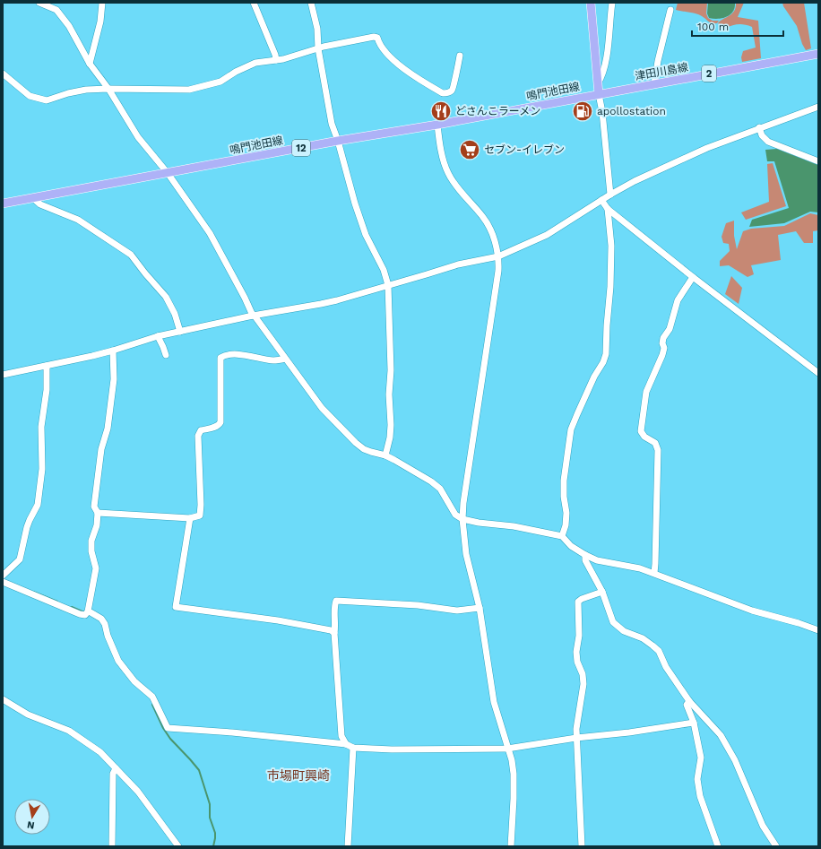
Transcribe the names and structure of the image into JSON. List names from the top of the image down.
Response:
{
  "streets": {
    "main road": [
      "津田川島線",
      "2",
      "鳴門池田線",
      "12"
    ]
  },
  "crossings": [
    ["津田川島線", "鳴門池田線"]
  ],
  "districts": ["市場町興崎"],
  "places": {
    "restaurant": ["どさんこラーメン"],
    "fuel station": ["apollostation"],
    "supermarket": ["セブン-イレブン"]
  },
  "scale_bar": "100 m",
  "north": "bottom"
}
